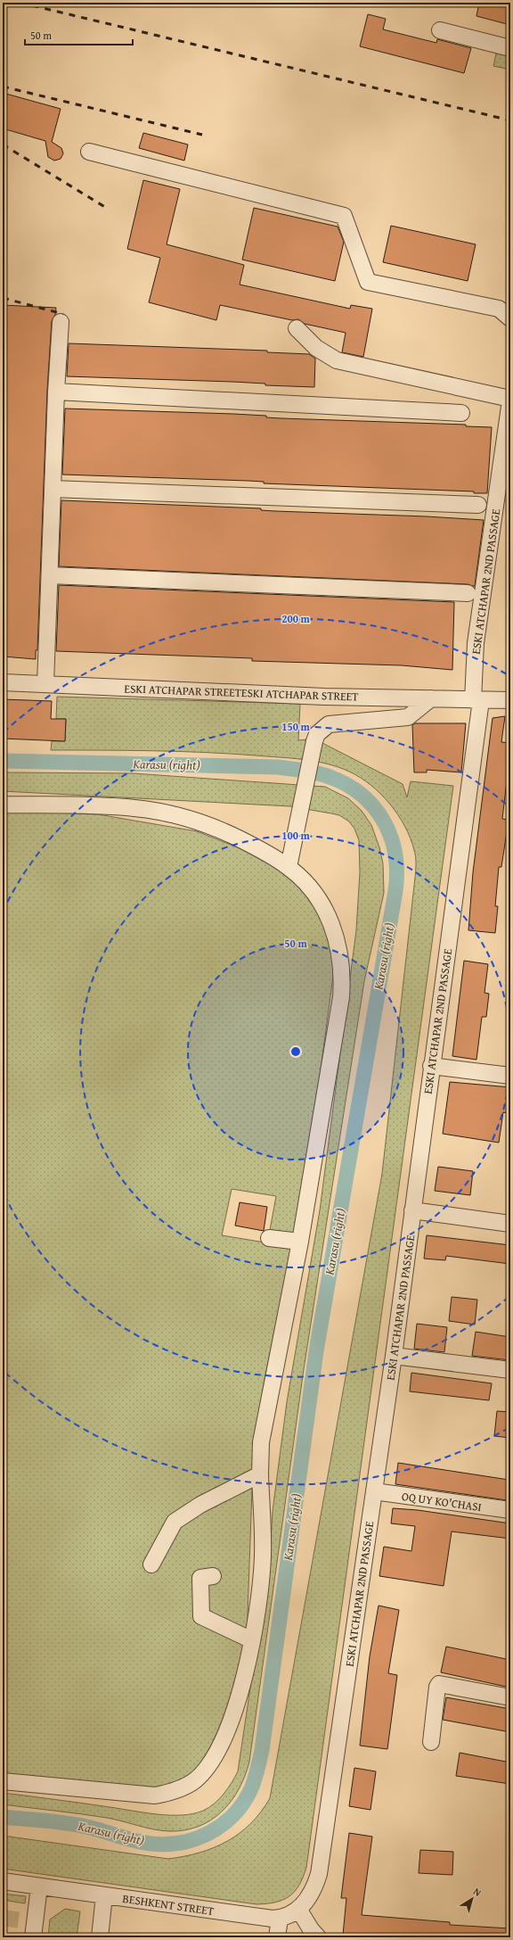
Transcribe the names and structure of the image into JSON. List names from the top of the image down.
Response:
{
  "streets": {
    "street": [
      "ESKI ATCHAPAR 2ND PASSAGE",
      "ESKI ATCHAPAR STREETESKI ATCHAPAR STREET",
      "OQ UY KO'CHASI",
      "BESHKENT STREET"
    ]
  },
  "crossings": [
    ["ESKI ATCHAPAR 2ND PASSAGE", "ESKI ATCHAPAR STREETESKI ATCHAPAR STREET"],
    ["ESKI ATCHAPAR 2ND PASSAGE", "OQ UY KO'CHASI"]
  ],
  "water": ["Karasu (right)"],
  "scale_bar": "50 m",
  "north": "top right",
  "rings": [
    "200 m",
    "150 m",
    "100 m",
    "50 m"
  ]
}
